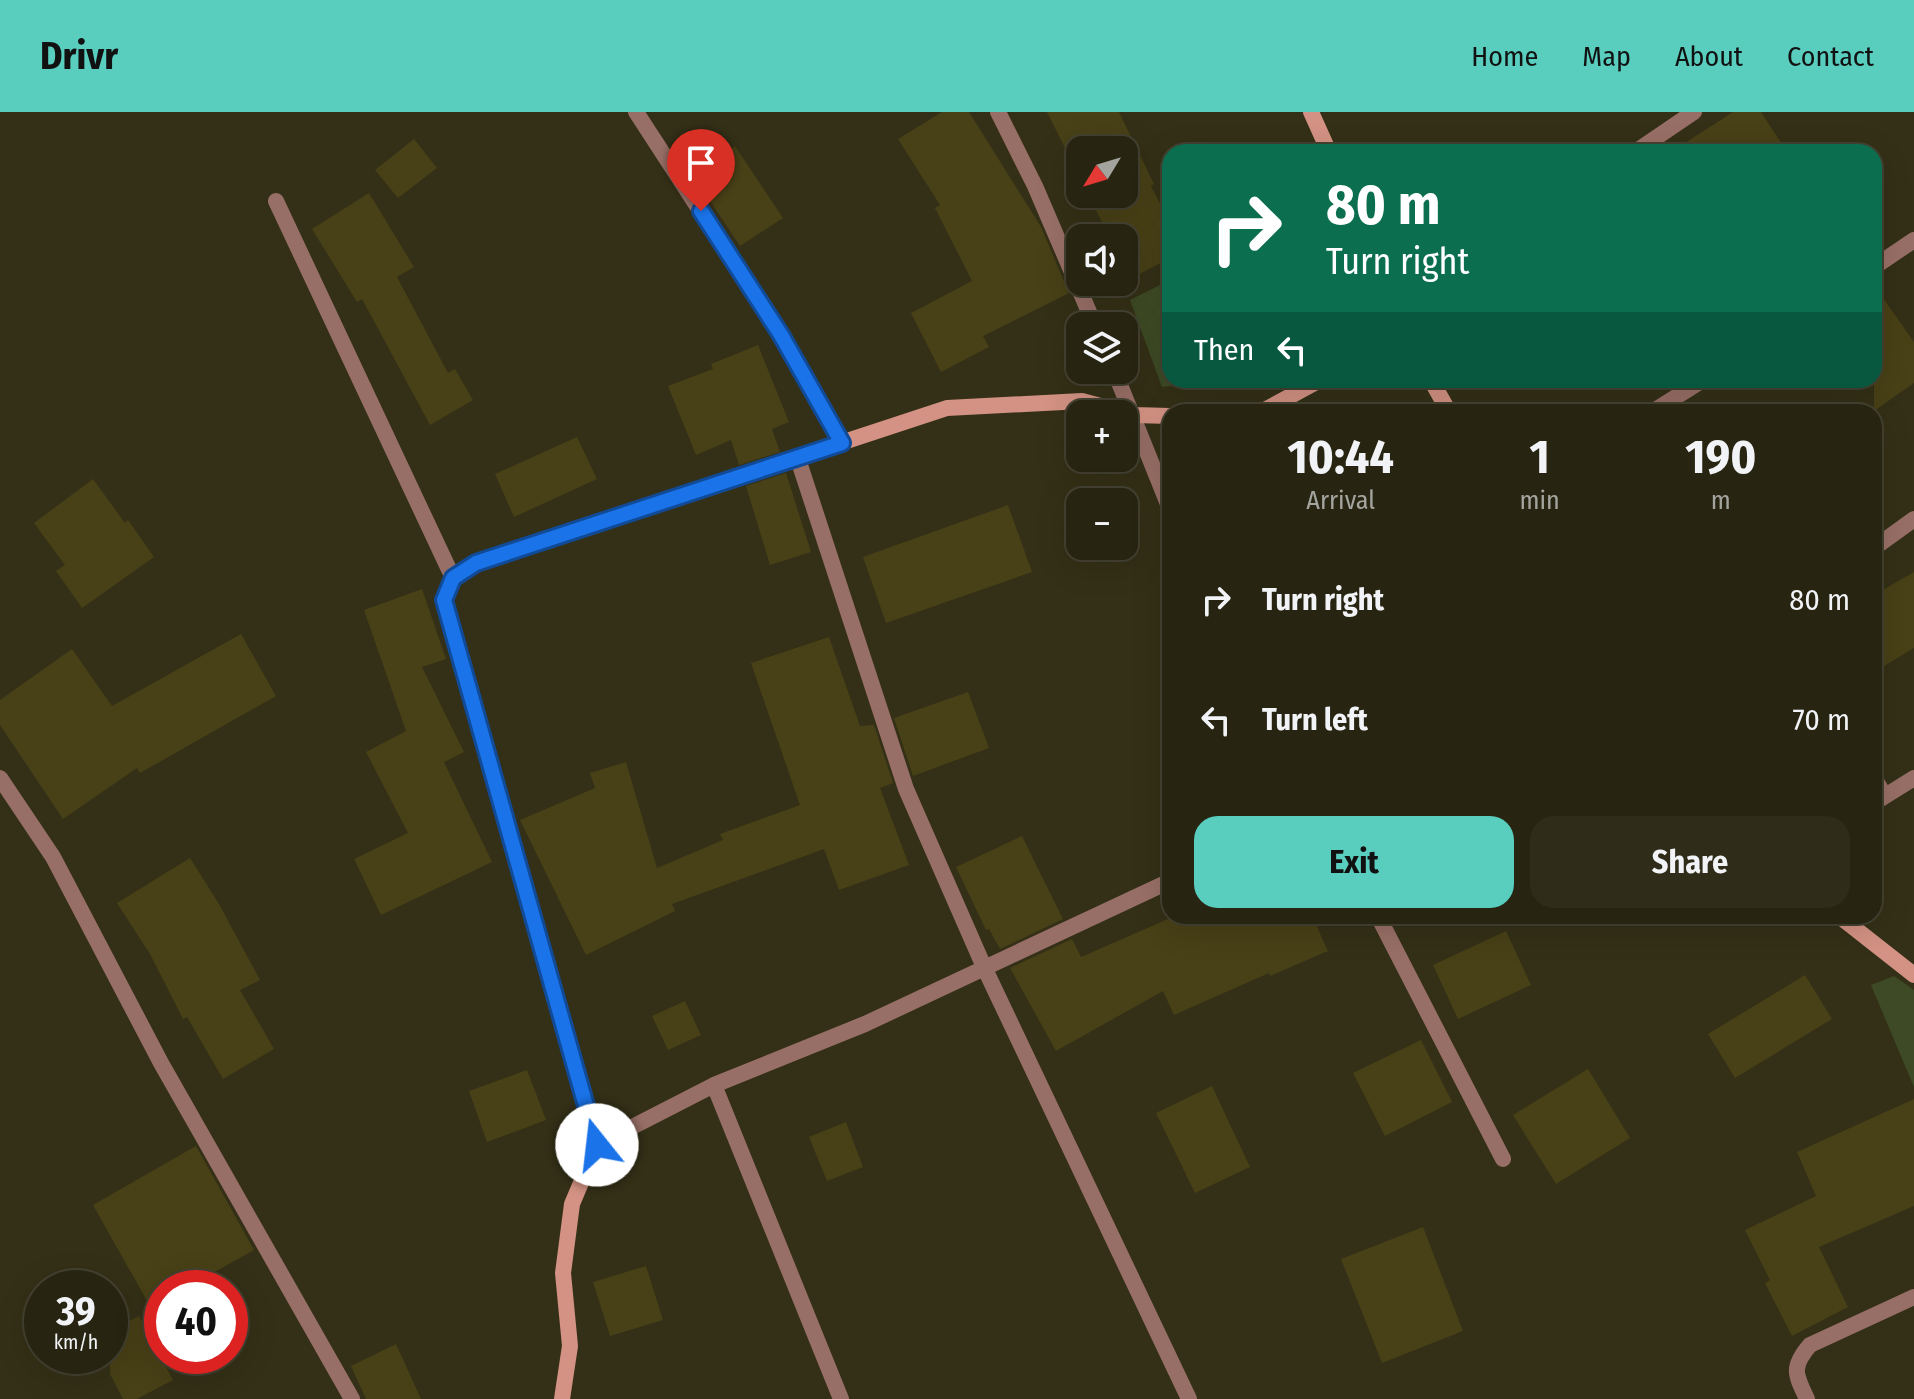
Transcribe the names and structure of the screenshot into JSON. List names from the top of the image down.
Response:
{
  "north": "bottom left",
  "page": {
    "header": "Drivr",
    "nav": [
      "Home",
      "Map",
      "About",
      "Contact"
    ],
    "map_buttons": ["+", "−"],
    "turn": ["80 m", "Turn right"],
    "then": "Then",
    "eta": [
      "10:44",
      "Arrival",
      "1",
      "min",
      "190",
      "m"
    ],
    "list": [
      {
        "name": "Turn right",
        "value": "80 m"
      },
      {
        "name": "Turn left",
        "value": "70 m"
      }
    ],
    "buttons": ["Exit", "Share"],
    "speed": "39 km/h",
    "limit": "40"
  }
}
